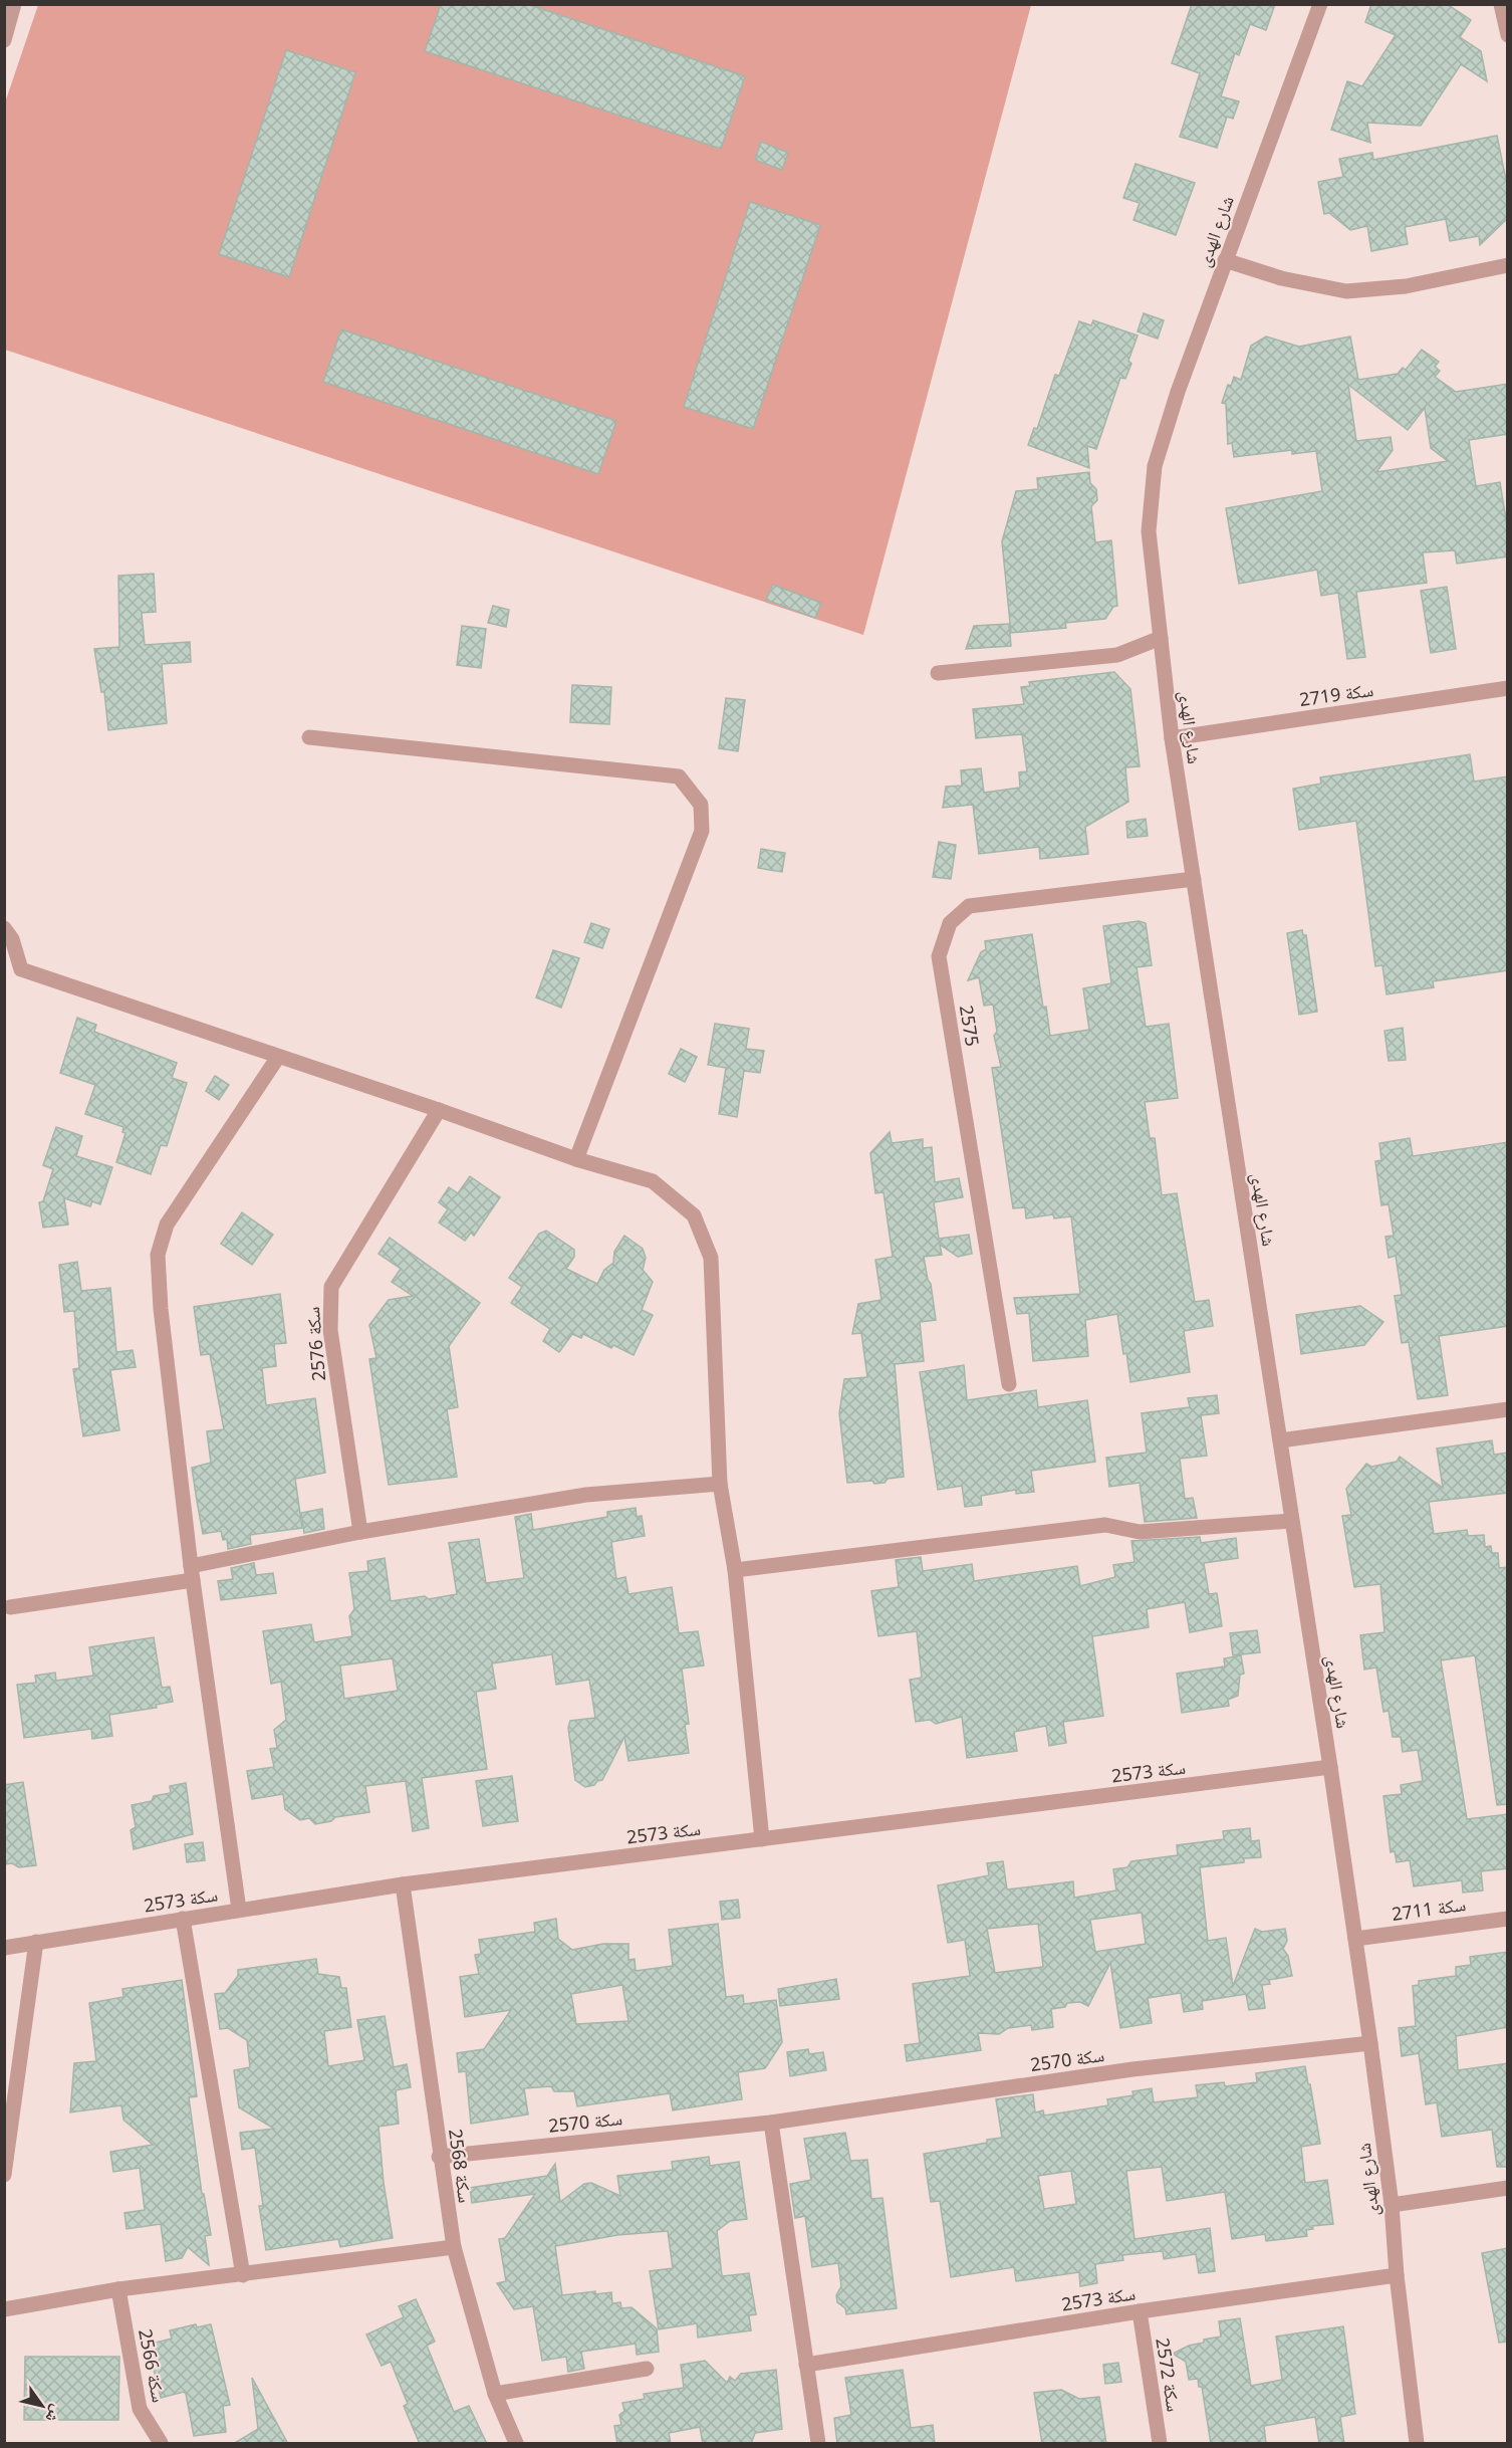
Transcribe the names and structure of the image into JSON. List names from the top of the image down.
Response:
{
  "streets": {
    "street": [
      "شارع الهدى",
      "سكة 2719",
      "2575",
      "سكة 2576",
      "سكة 2573",
      "سكة 2711",
      "سكة 2570",
      "سكة 2568",
      "سكة 2566",
      "سكة 2572"
    ]
  },
  "crossings": [
    ["شارع الهدى", "سكة 2719"],
    ["شارع الهدى", "2575"],
    ["شارع الهدى", "سكة 2573"],
    ["شارع الهدى", "سكة 2711"],
    ["شارع الهدى", "سكة 2570"],
    ["سكة 2573", "سكة 2568"],
    ["سكة 2573", "سكة 2572"],
    ["سكة 2570", "سكة 2568"]
  ],
  "north": "bottom right"
}
